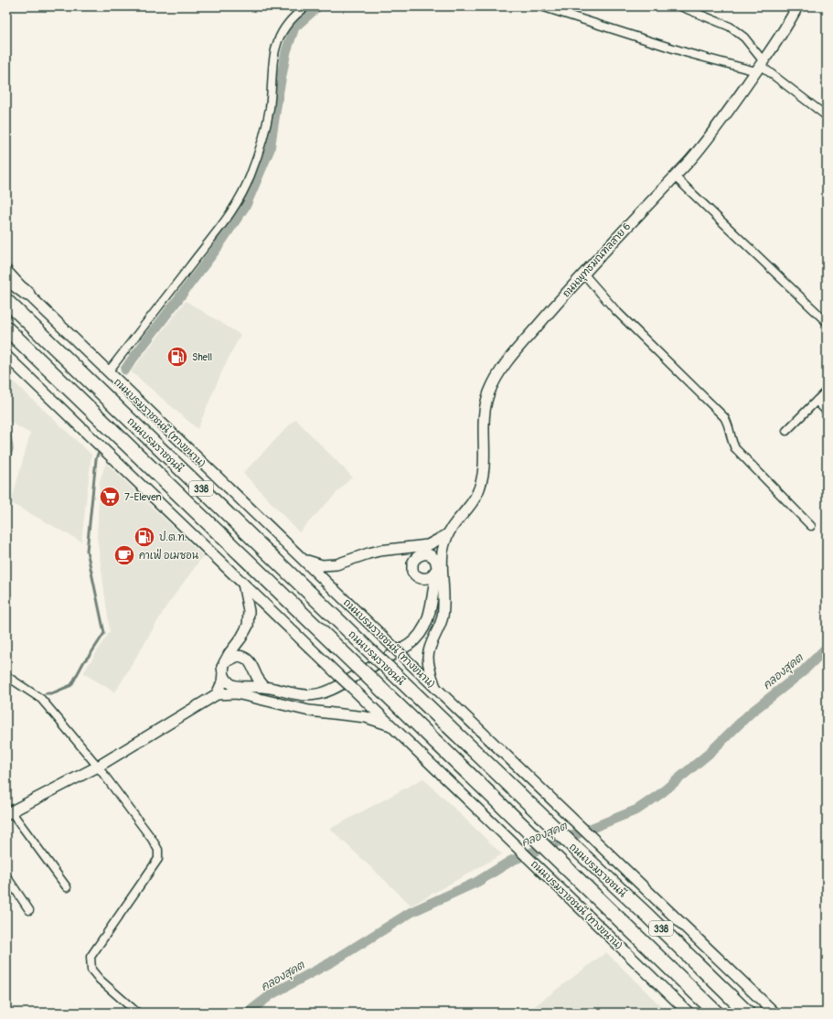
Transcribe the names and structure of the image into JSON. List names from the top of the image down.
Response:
{
  "streets": {
    "highway": ["ถนนบรมราชชนนี", "338"],
    "main road": ["ถนนพุทธมณฑลสาย 6", "ถนนบรมราชชนนี (ทางขนาน)"]
  },
  "crossings": [
    ["ถนนพุทธมณฑลสาย 6", "ถนนบรมราชชนนี (ทางขนาน)"]
  ],
  "water": ["คลองสุคต"],
  "places": {
    "fuel station": ["Shell", "ป.ต.ท."],
    "supermarket": ["7-Eleven"],
    "cafe": ["คาเฟ่ อเมซอน"]
  }
}
